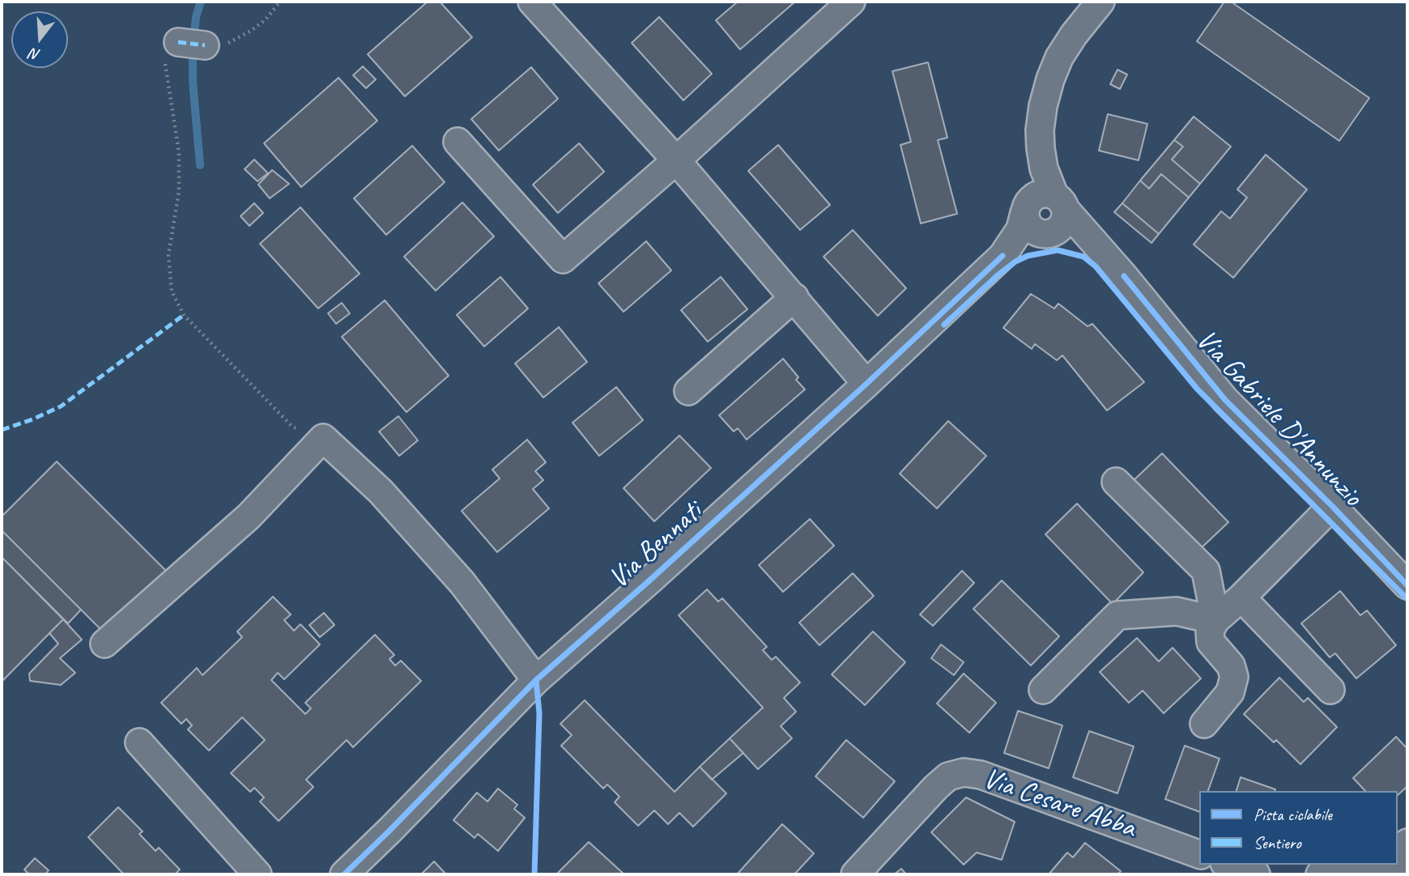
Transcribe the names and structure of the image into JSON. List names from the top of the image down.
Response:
{
  "streets": {
    "street": ["Via Gabriele D'Annunzio", "Via Bennati", "Via Cesare Abba"]
  },
  "crossings": [
    ["Via Gabriele D'Annunzio", "Via Bennati"]
  ],
  "legend": ["Pista ciclabile", "Sentiero"],
  "north": "bottom"
}
